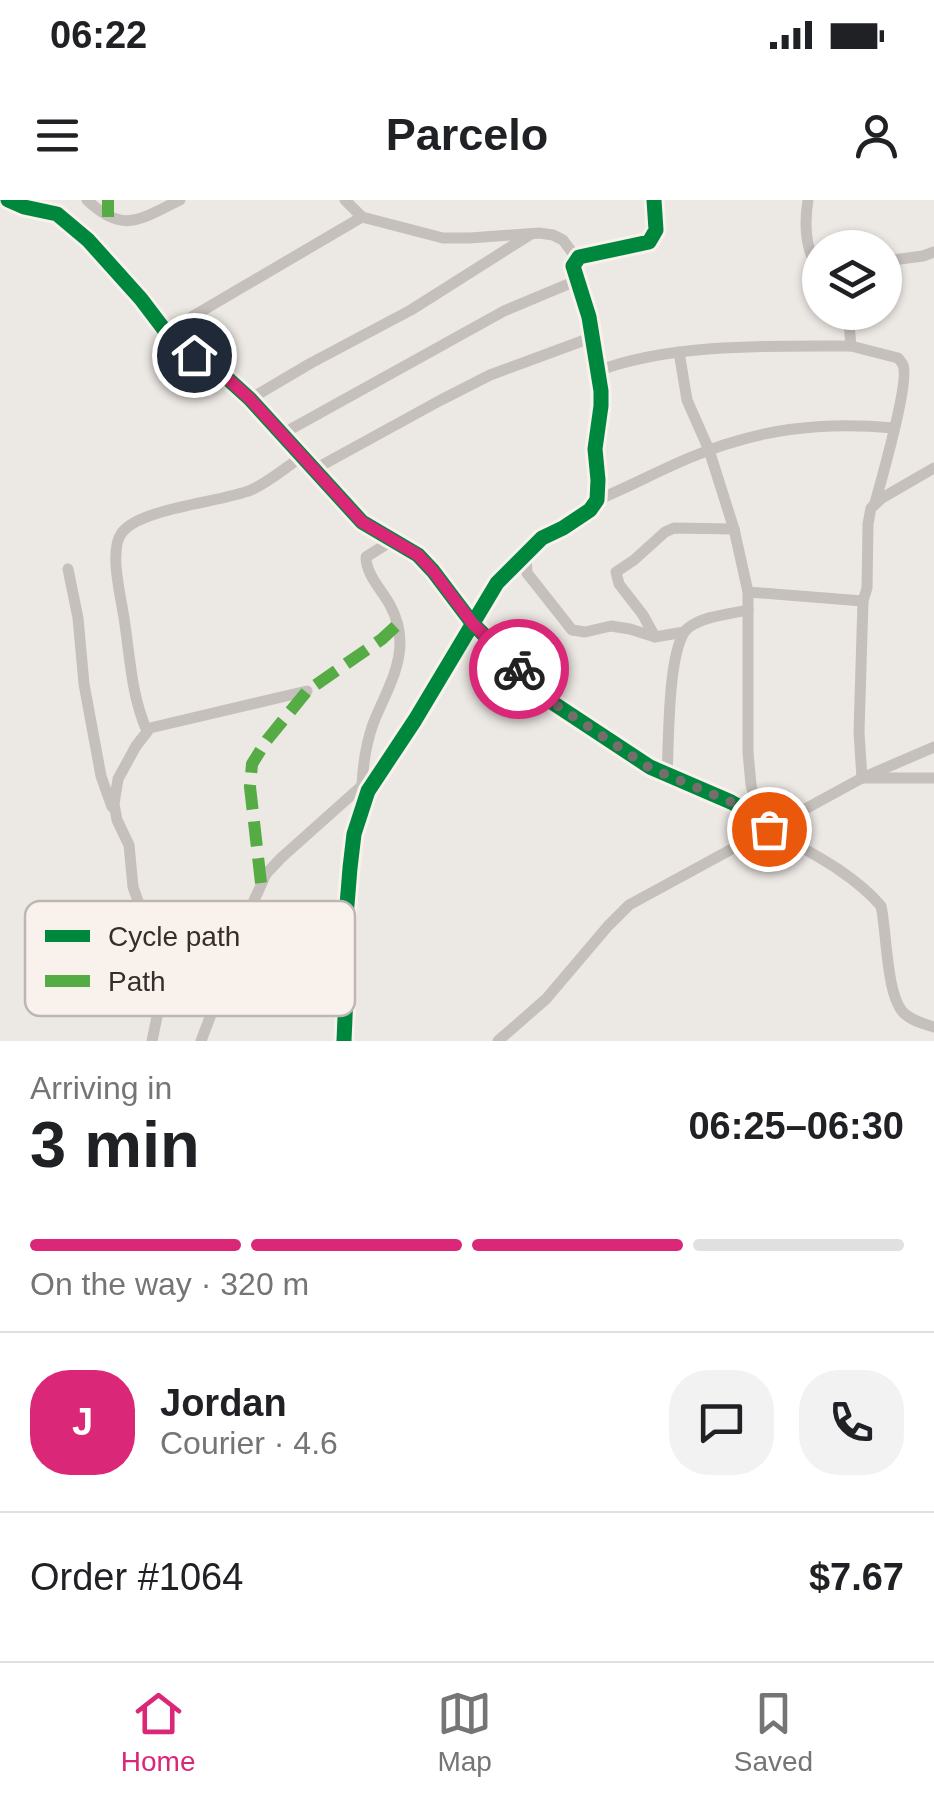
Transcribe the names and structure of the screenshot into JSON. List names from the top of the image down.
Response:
{
  "legend": ["Cycle path", "Path"],
  "page": {
    "status": "06:22",
    "header": "Parcelo",
    "heading": ["3 min", "Arriving in", "06:25–06:30"],
    "panel": [
      "Jordan",
      "Courier · 4.6",
      "Order #1064",
      "$7.67"
    ],
    "bar": "On the way · 320 m",
    "round": "J",
    "tabs": ["Home", "Map", "Saved"]
  }
}
